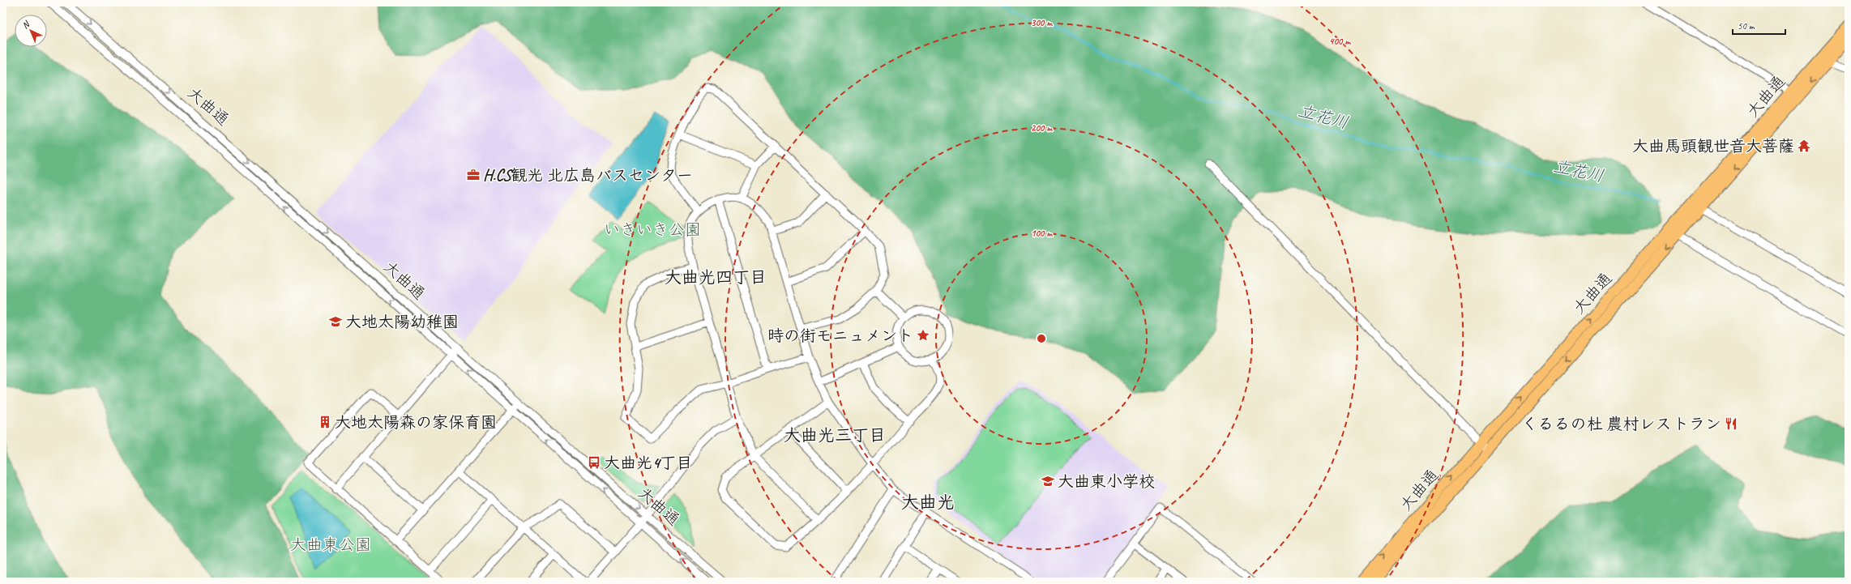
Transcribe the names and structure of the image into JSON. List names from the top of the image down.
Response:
{
  "streets": {
    "main road": ["大曲通"]
  },
  "districts": ["大曲光四丁目", "大曲光三丁目", "大曲光"],
  "water": ["立花川"],
  "parks": ["いきいき公園", "大曲東公園"],
  "places": {
    "temple": ["大曲馬頭観世音大菩薩"],
    "office": ["H.CS観光 北広島バスセンター"],
    "school or university": ["大地太陽幼稚園", "大曲東小学校"],
    "place": ["時の街モニュメント"],
    "building": ["大地太陽森の家保育園"],
    "restaurant": ["くるるの杜 農村レストラン"],
    "bus stop": ["大曲光4丁目"]
  },
  "scale_bar": "50 m",
  "north": "top left",
  "rings": [
    "300 m",
    "400 m",
    "200 m",
    "100 m"
  ]
}
